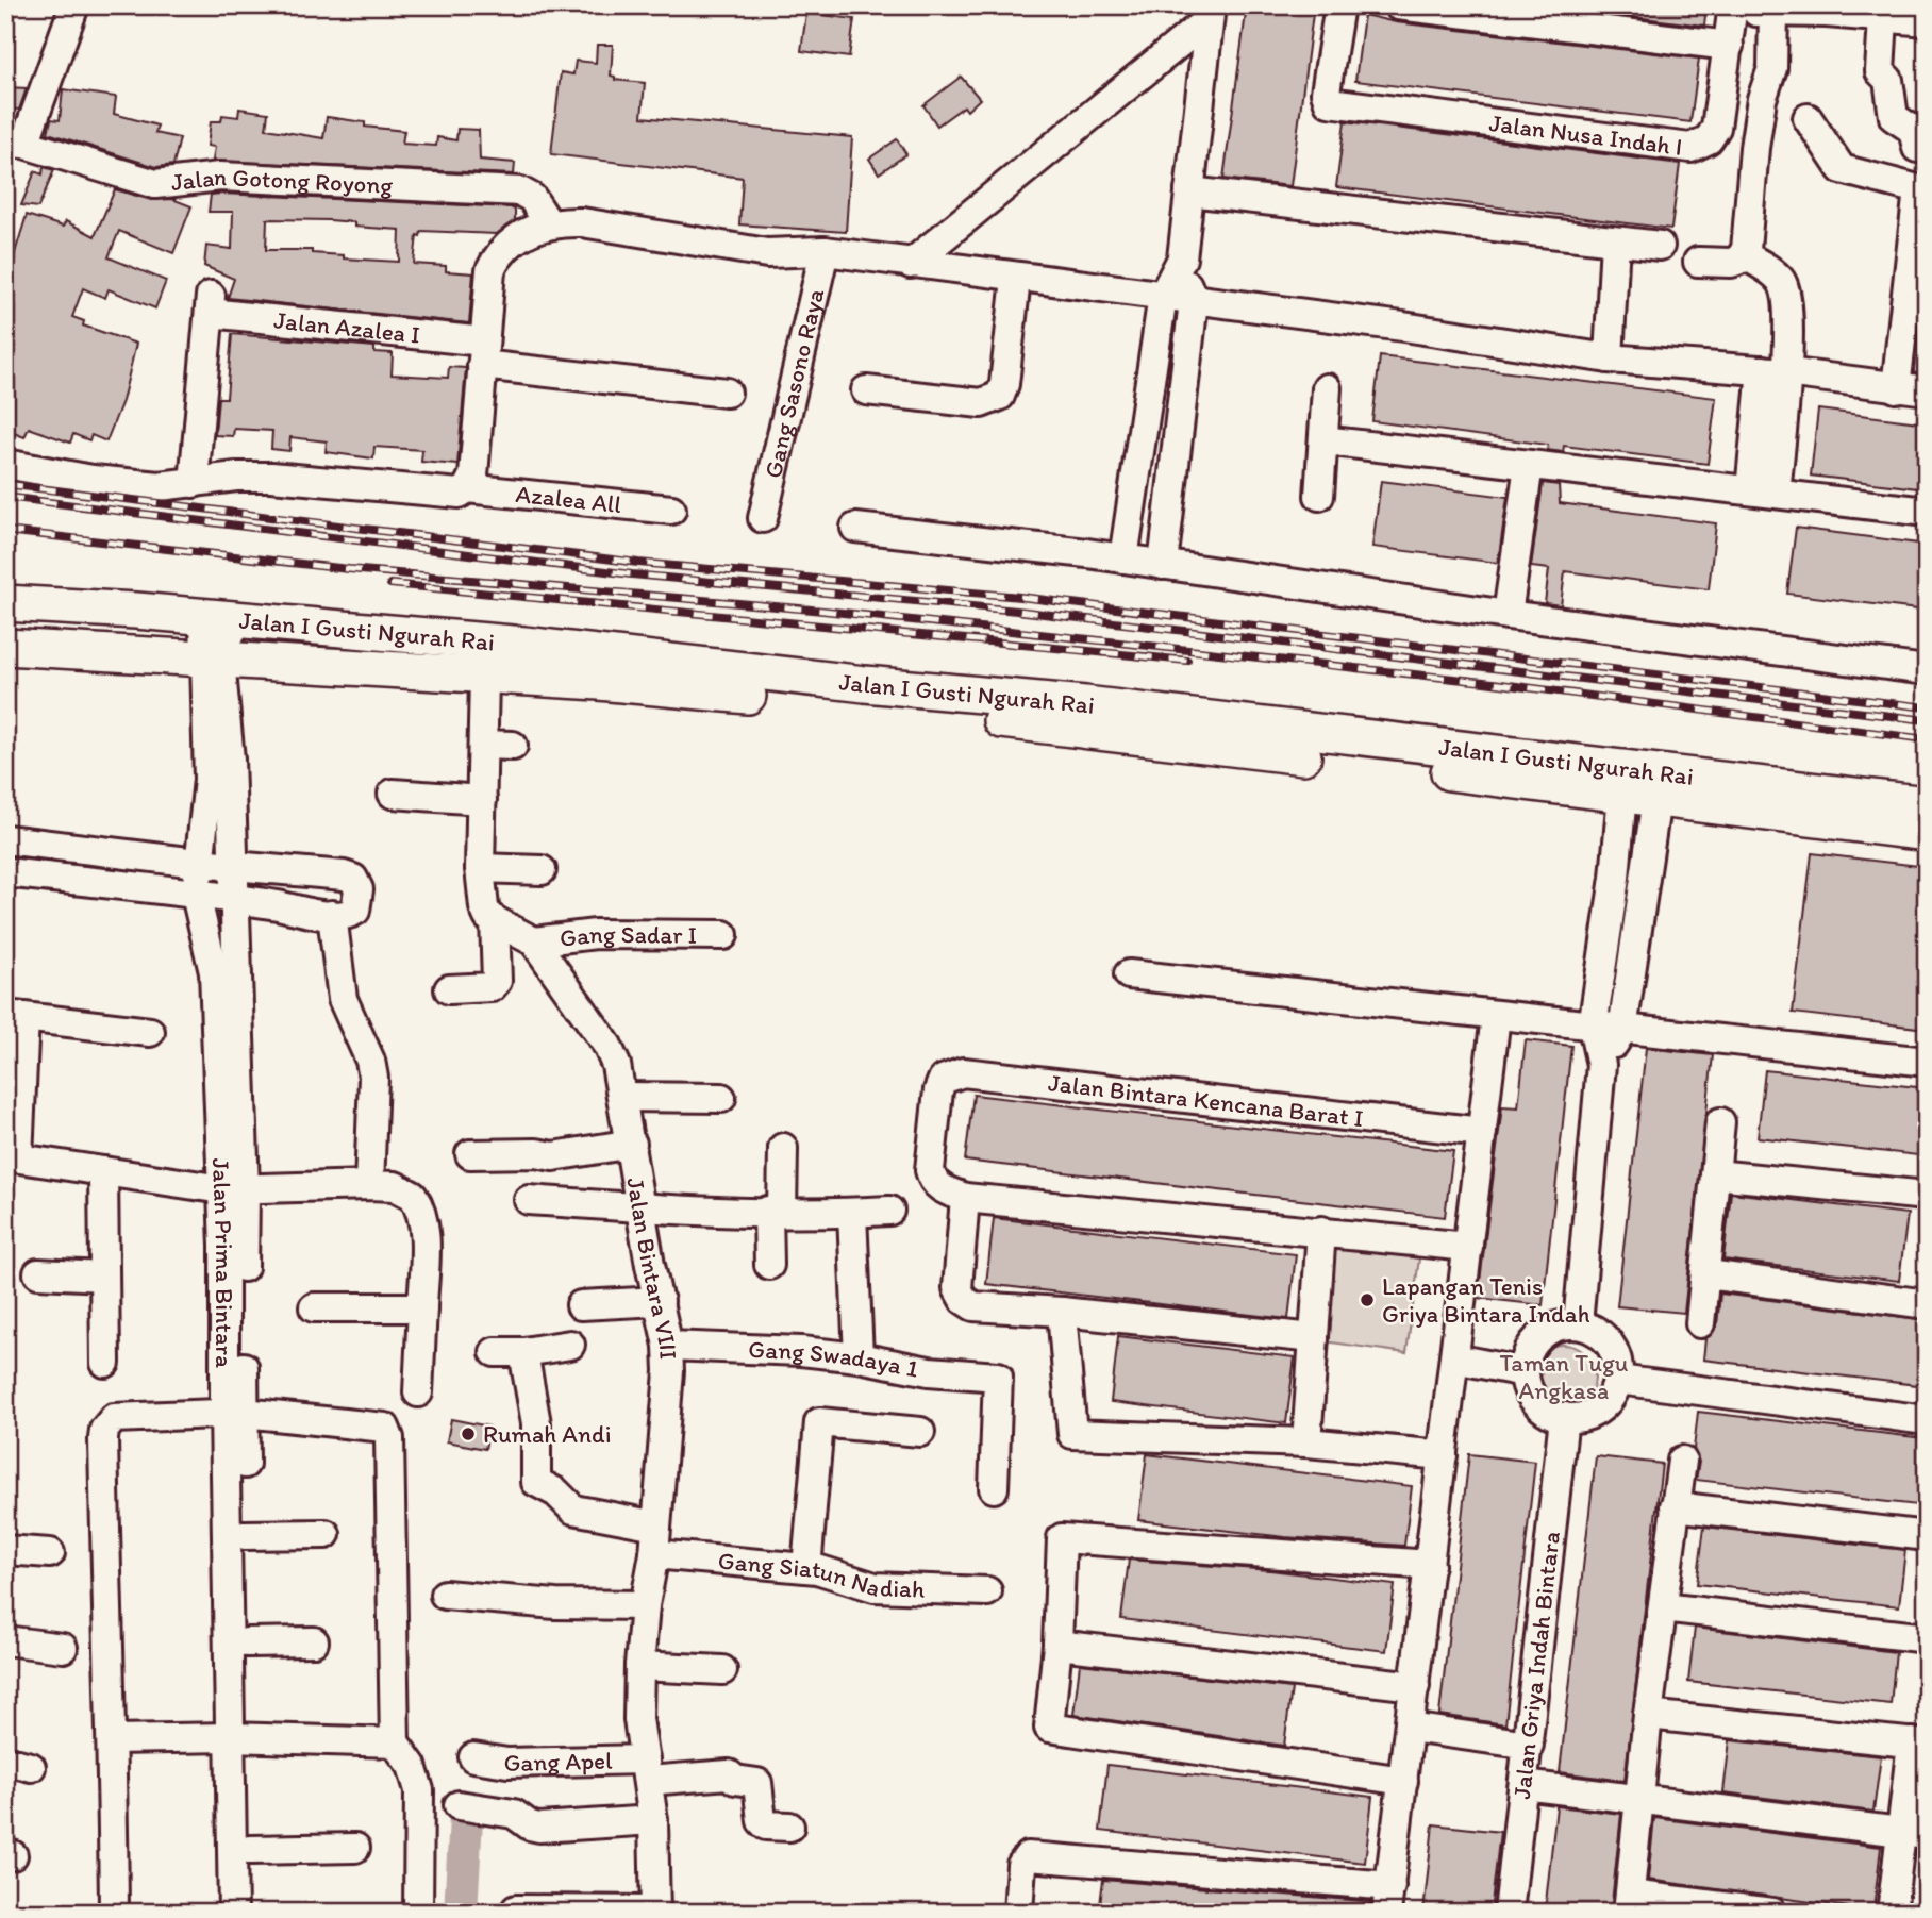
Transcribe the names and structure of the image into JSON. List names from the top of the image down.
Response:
{
  "streets": {
    "main road": ["Jalan I Gusti Ngurah Rai"],
    "street": [
      "Jalan Nusa Indah I",
      "Jalan Gotong Royong",
      "Jalan Azalea I",
      "Gang Sasono Raya",
      "Azalea All",
      "Gang Sadar I",
      "Jalan Bintara Kencana Barat I",
      "Jalan Prima Bintara",
      "Jalan Bintara VIII",
      "Gang Swadaya 1",
      "Gang Siatun Nadiah",
      "Jalan Griya Indah Bintara",
      "Gang Apel"
    ]
  },
  "crossings": [
    ["Jalan Azalea I", "Azalea All"],
    ["Jalan I Gusti Ngurah Rai", "Jalan Prima Bintara"],
    ["Gang Sadar I", "Jalan Bintara VIII"],
    ["Jalan Bintara VIII", "Gang Swadaya 1"],
    ["Jalan Bintara VIII", "Gang Siatun Nadiah"],
    ["Jalan Bintara VIII", "Gang Apel"]
  ],
  "parks": ["Taman Tugu Angkasa"],
  "places": ["Lapangan Tenis Griya Bintara Indah", "Rumah Andi"]
}
